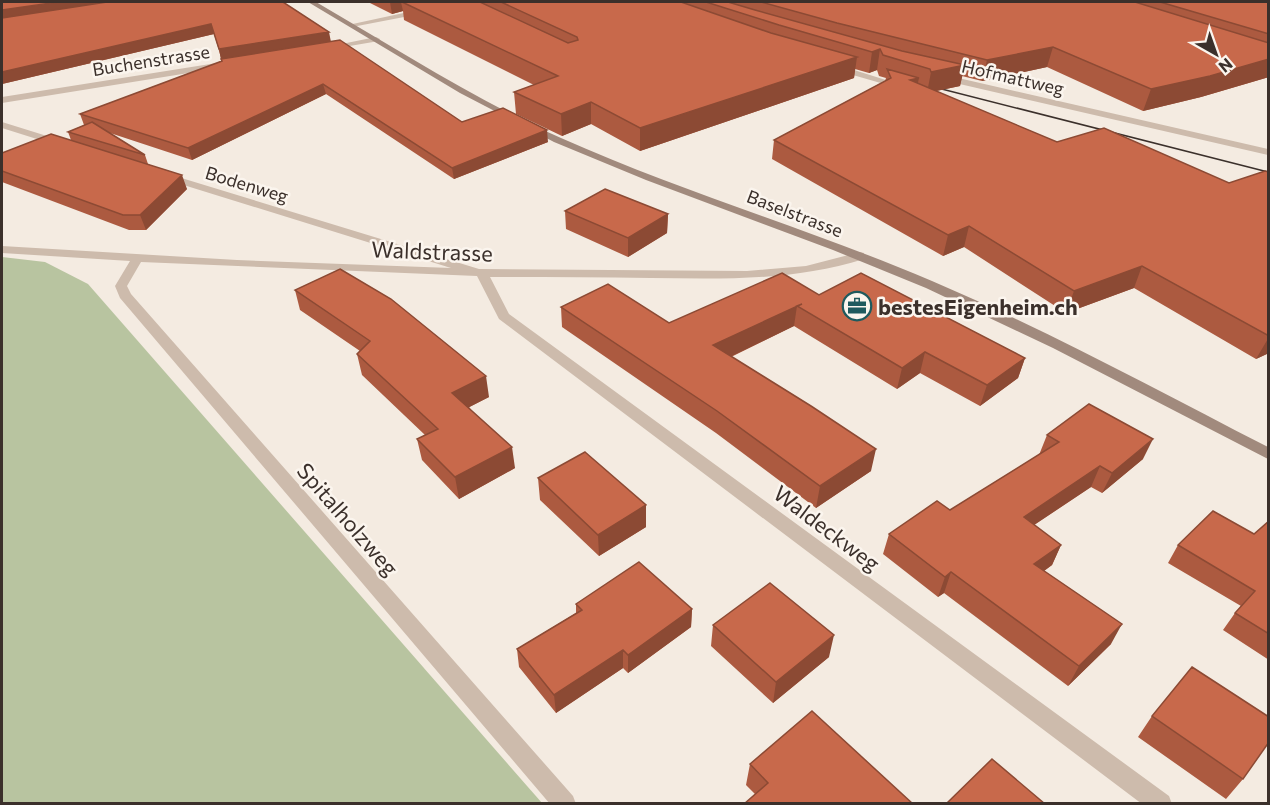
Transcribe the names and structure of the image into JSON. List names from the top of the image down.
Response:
{
  "streets": {
    "main road": ["Baselstrasse"],
    "street": [
      "Buchenstrasse",
      "Hofmattweg",
      "Bodenweg",
      "Waldstrasse",
      "Spitalholzweg",
      "Waldeckweg"
    ]
  },
  "crossings": [
    ["Bodenweg", "Waldstrasse"],
    ["Bodenweg", "Waldeckweg"],
    ["Baselstrasse", "Waldstrasse"],
    ["Waldstrasse", "Spitalholzweg"],
    ["Waldstrasse", "Waldeckweg"]
  ],
  "places": {
    "office": ["bestesEigenheim.ch"]
  },
  "north": "bottom right"
}
